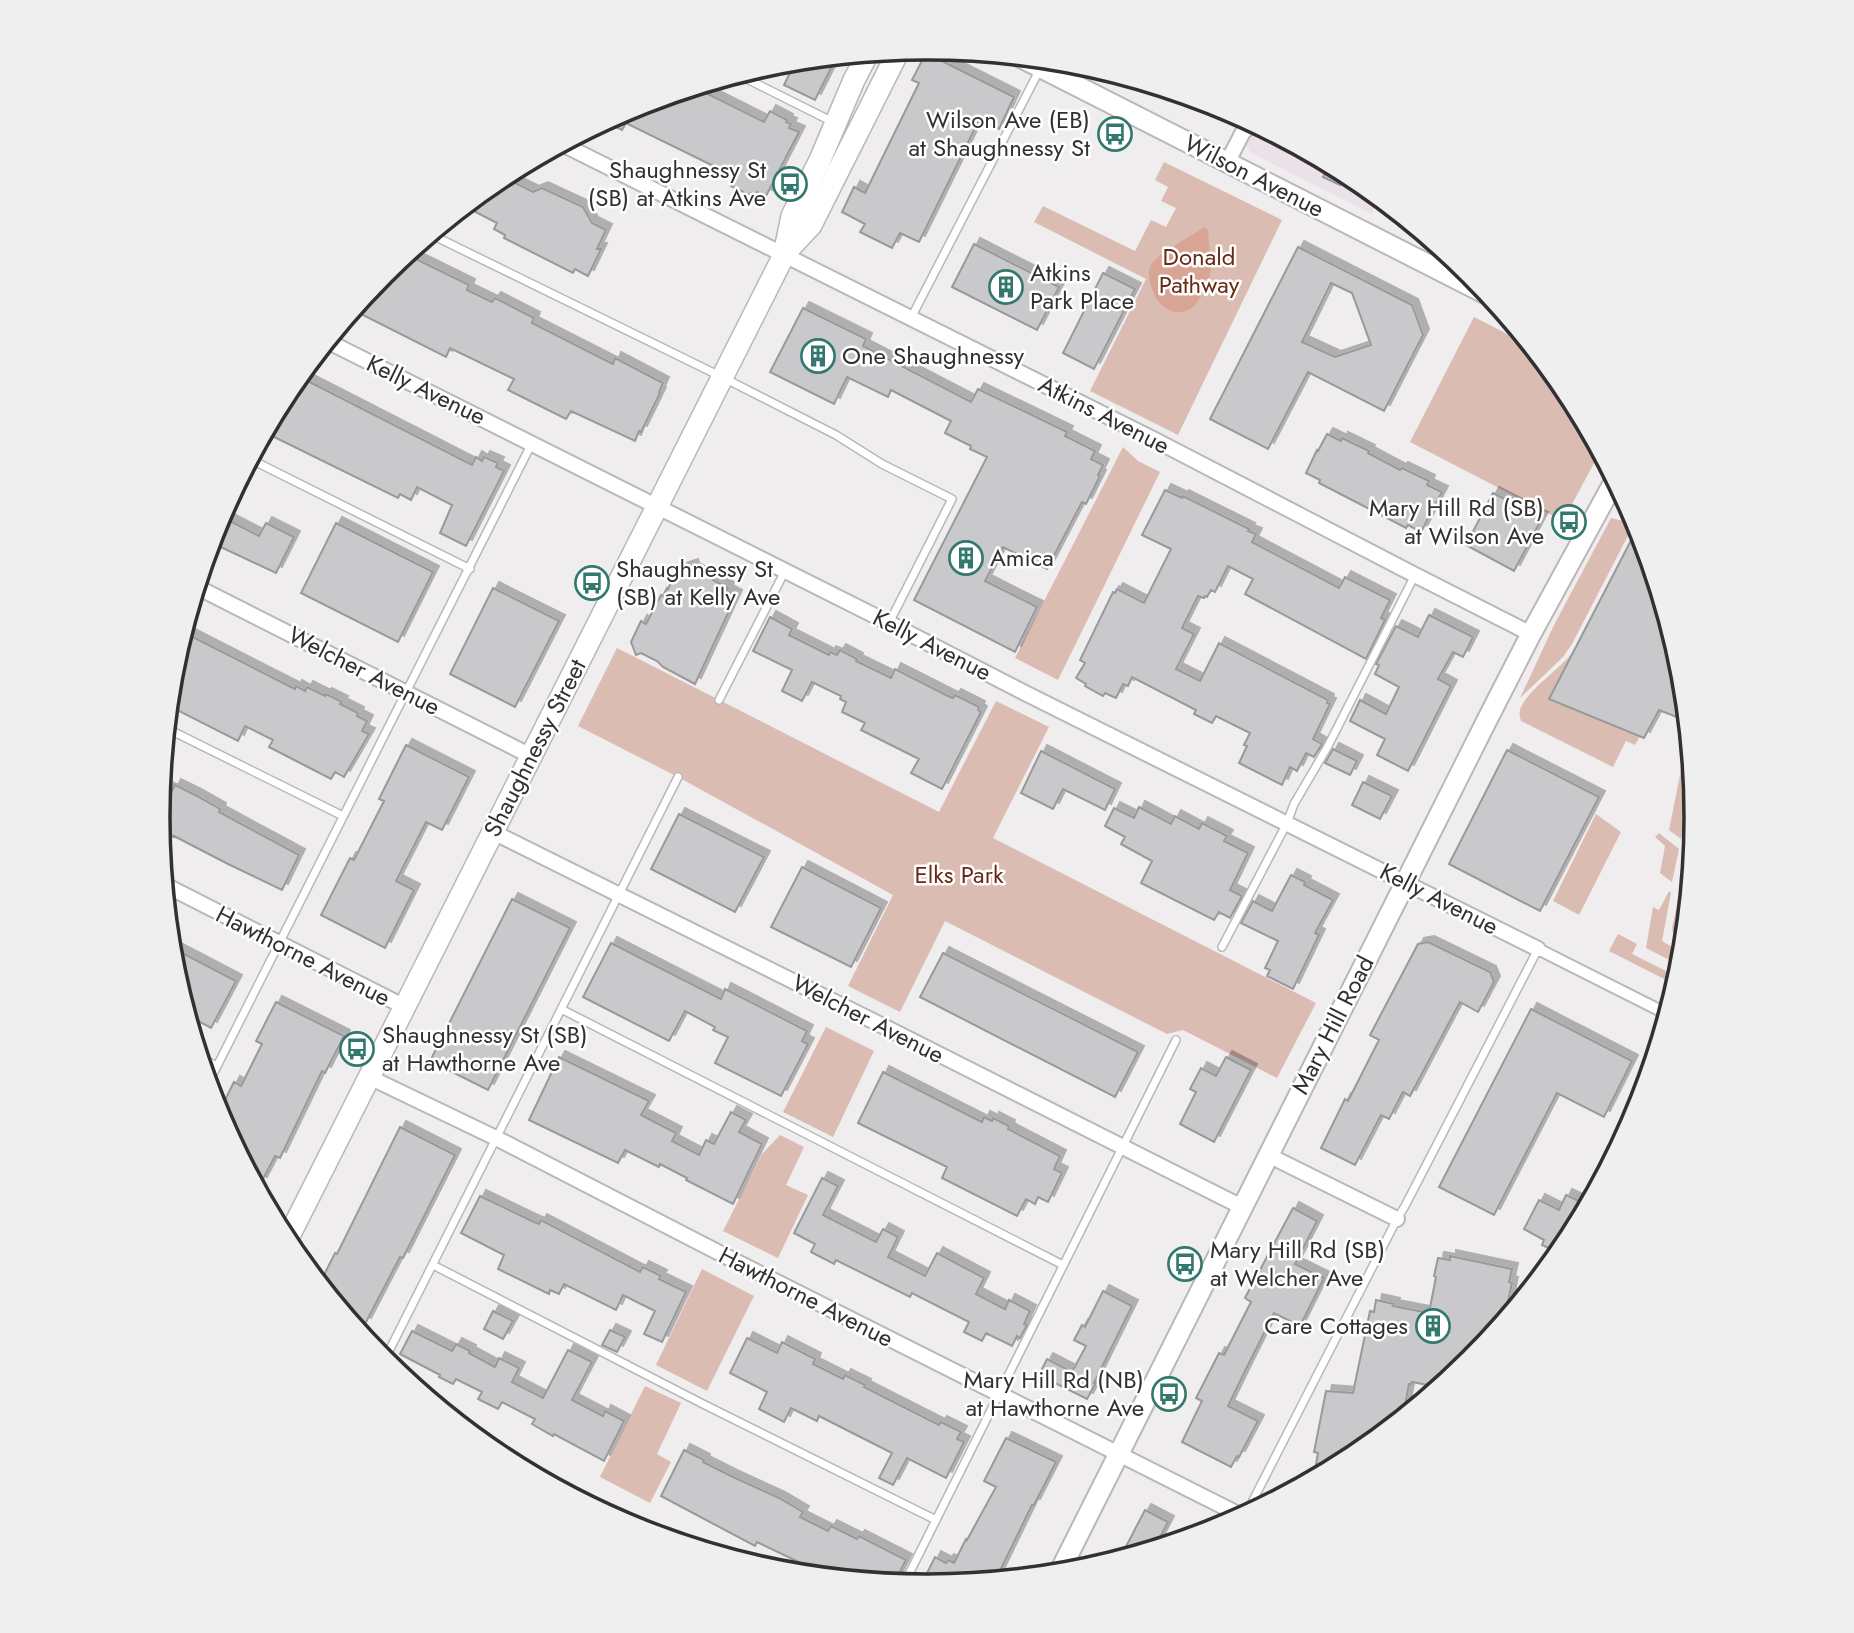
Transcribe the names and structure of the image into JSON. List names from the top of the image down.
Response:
{
  "streets": {
    "main road": ["Shaughnessy Street"],
    "street": [
      "Wilson Avenue",
      "Kelly Avenue",
      "Atkins Avenue",
      "Welcher Avenue",
      "Hawthorne Avenue",
      "Mary Hill Road"
    ]
  },
  "crossings": [
    ["Kelly Avenue", "Shaughnessy Street"],
    ["Kelly Avenue", "Mary Hill Road"],
    ["Atkins Avenue", "Shaughnessy Street"],
    ["Atkins Avenue", "Mary Hill Road"],
    ["Welcher Avenue", "Shaughnessy Street"],
    ["Welcher Avenue", "Mary Hill Road"],
    ["Shaughnessy Street", "Hawthorne Avenue"],
    ["Hawthorne Avenue", "Mary Hill Road"]
  ],
  "parks": ["Donald Pathway", "Elks Park"],
  "places": {
    "bus stop": [
      "Wilson Ave (EB) at Shaughnessy St",
      "Shaughnessy St (SB) at Atkins Ave",
      "Mary Hill Rd (SB) at Wilson Ave",
      "Shaughnessy St (SB) at Kelly Ave",
      "Shaughnessy St (SB) at Hawthorne Ave",
      "Mary Hill Rd (SB) at Welcher Ave",
      "Mary Hill Rd (NB) at Hawthorne Ave"
    ],
    "building": [
      "Atkins Park Place",
      "One Shaughnessy",
      "Amica",
      "Care Cottages"
    ]
  }
}
